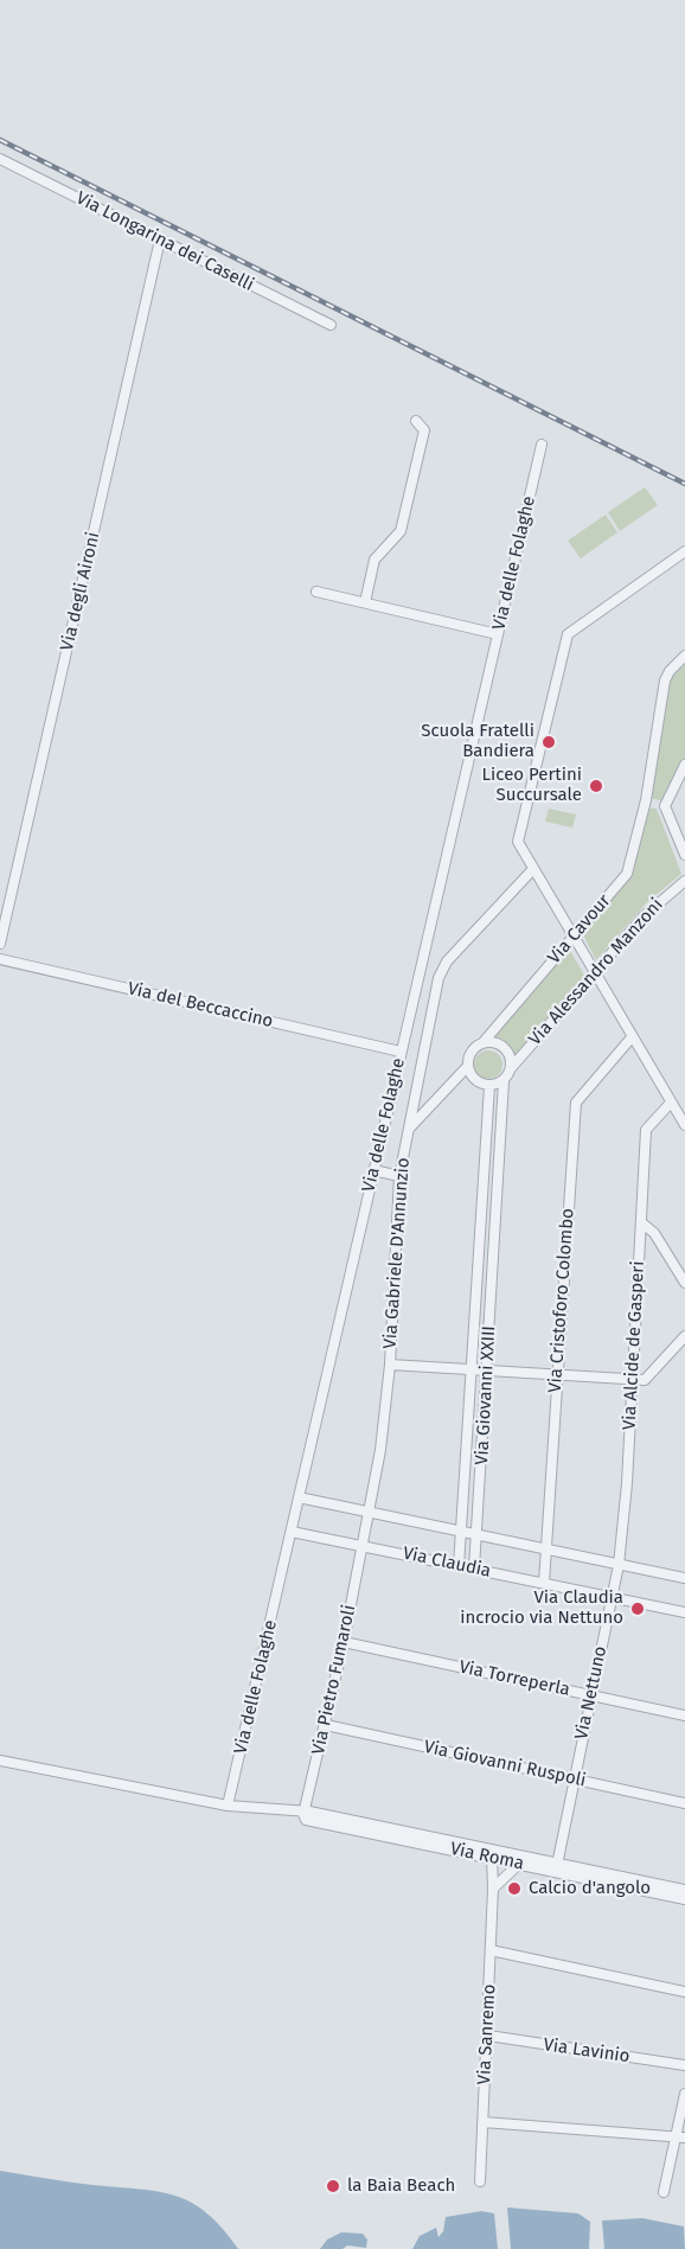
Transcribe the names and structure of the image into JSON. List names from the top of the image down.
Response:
{
  "streets": {
    "street": [
      "Via Longarina dei Caselli",
      "Via delle Folaghe",
      "Via degli Aironi",
      "Via Cavour",
      "Via Alessandro Manzoni",
      "Via del Beccaccino",
      "Via Gabriele D'Annunzio",
      "Via Cristoforo Colombo",
      "Via Alcide de Gasperi",
      "Via Giovanni XXIII",
      "Via Claudia",
      "Via Torreperla",
      "Via Pietro Fumaroli",
      "Via Nettuno",
      "Via Giovanni Ruspoli",
      "Via Roma",
      "Via Sanremo",
      "Via Lavinio"
    ]
  },
  "crossings": [
    ["Via Longarina dei Caselli", "Via degli Aironi"],
    ["Via delle Folaghe", "Via del Beccaccino"],
    ["Via delle Folaghe", "Via Claudia"],
    ["Via delle Folaghe", "Via Roma"],
    ["Via Cavour", "Via Alessandro Manzoni"],
    ["Via Cavour", "Via Giovanni XXIII"],
    ["Via Alessandro Manzoni", "Via Giovanni XXIII"],
    ["Via Gabriele D'Annunzio", "Via Claudia"],
    ["Via Gabriele D'Annunzio", "Via Pietro Fumaroli"],
    ["Via Cristoforo Colombo", "Via Claudia"],
    ["Via Alcide de Gasperi", "Via Claudia"],
    ["Via Alcide de Gasperi", "Via Nettuno"],
    ["Via Giovanni XXIII", "Via Claudia"],
    ["Via Claudia", "Via Pietro Fumaroli"],
    ["Via Claudia", "Via Nettuno"],
    ["Via Torreperla", "Via Pietro Fumaroli"],
    ["Via Torreperla", "Via Nettuno"],
    ["Via Pietro Fumaroli", "Via Giovanni Ruspoli"],
    ["Via Pietro Fumaroli", "Via Roma"],
    ["Via Nettuno", "Via Giovanni Ruspoli"],
    ["Via Nettuno", "Via Roma"],
    ["Via Roma", "Via Sanremo"],
    ["Via Sanremo", "Via Lavinio"]
  ],
  "places": [
    "Scuola Fratelli Bandiera",
    "Liceo Pertini Succursale",
    "Via Claudia incrocio via Nettuno",
    "Calcio d'angolo",
    "la Baia Beach"
  ]
}
